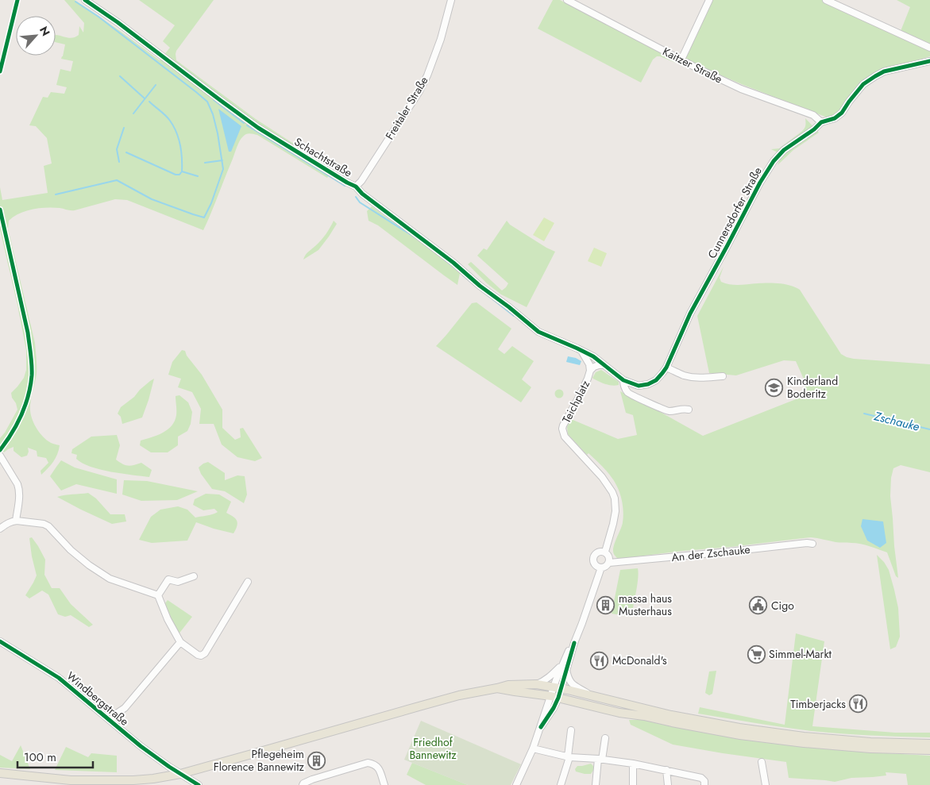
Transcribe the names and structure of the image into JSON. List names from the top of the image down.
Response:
{
  "streets": {
    "street": [
      "Kaitzer Straße",
      "Freitaler Straße",
      "Schachtstraße",
      "Cunnersdorfer Straße",
      "Teichplatz",
      "An der Zschauke",
      "Windbergstraße"
    ]
  },
  "crossings": [
    ["Kaitzer Straße", "Cunnersdorfer Straße"],
    ["Freitaler Straße", "Schachtstraße"],
    ["Schachtstraße", "Teichplatz"],
    ["Teichplatz", "An der Zschauke"]
  ],
  "water": ["Zschauke"],
  "parks": ["Friedhof Bannewitz"],
  "places": {
    "school or university": ["Kinderland Boderitz"],
    "building": ["massa haus Musterhaus", "Pflegeheim Florence Bannewitz"],
    "public building": ["Cigo"],
    "supermarket": ["Simmel-Markt"],
    "restaurant": ["McDonald's", "Timberjacks"]
  },
  "scale_bar": "100 m",
  "north": "top right"
}
